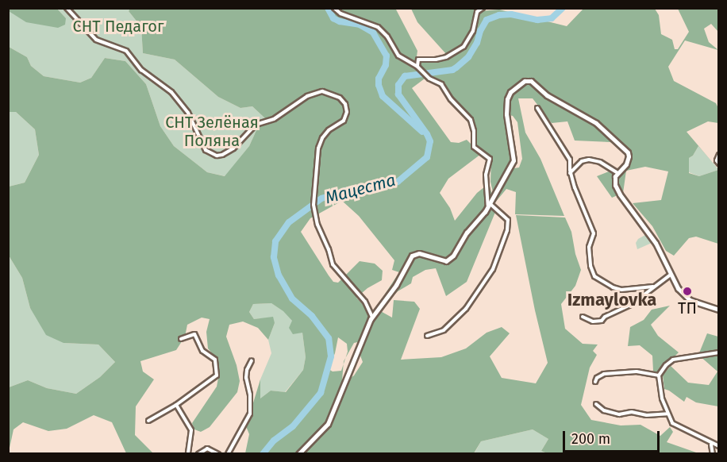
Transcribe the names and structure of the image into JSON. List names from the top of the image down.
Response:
{
  "districts": ["Izmaylovka"],
  "water": ["Мацеста"],
  "parks": ["СНТ Педагог", "СНТ Зелёная Поляна"],
  "places": ["ТП"],
  "scale_bar": "200 m"
}
